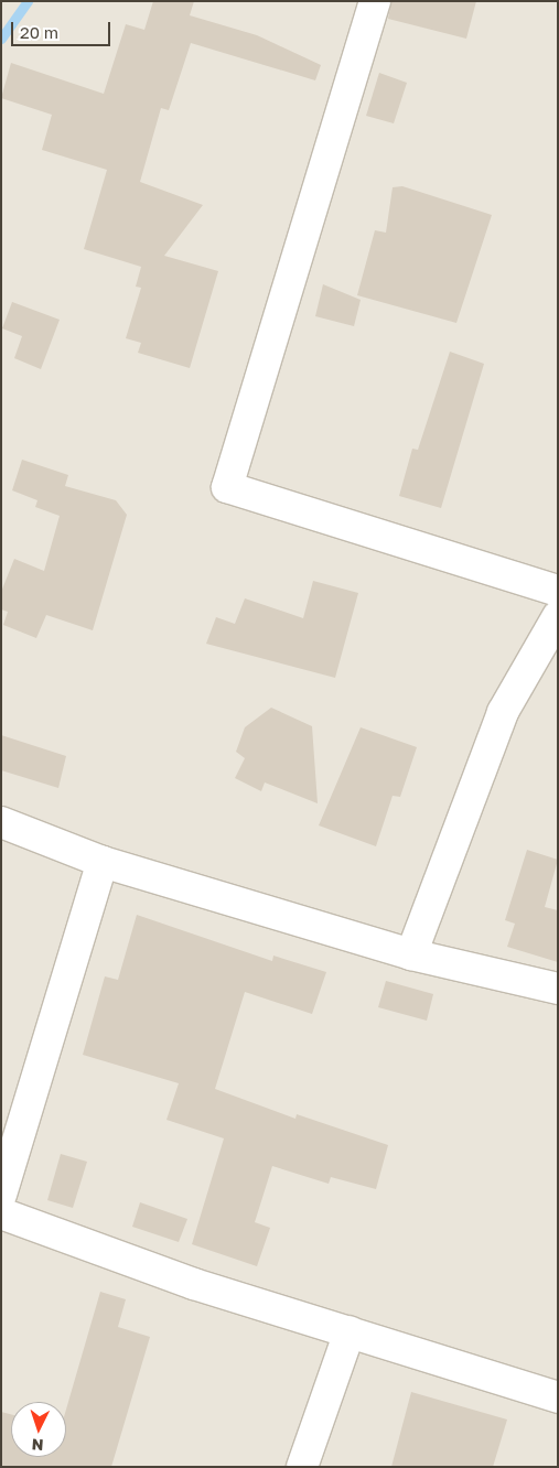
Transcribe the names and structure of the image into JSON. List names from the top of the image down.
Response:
{
  "scale_bar": "20 m",
  "north": "bottom"
}
